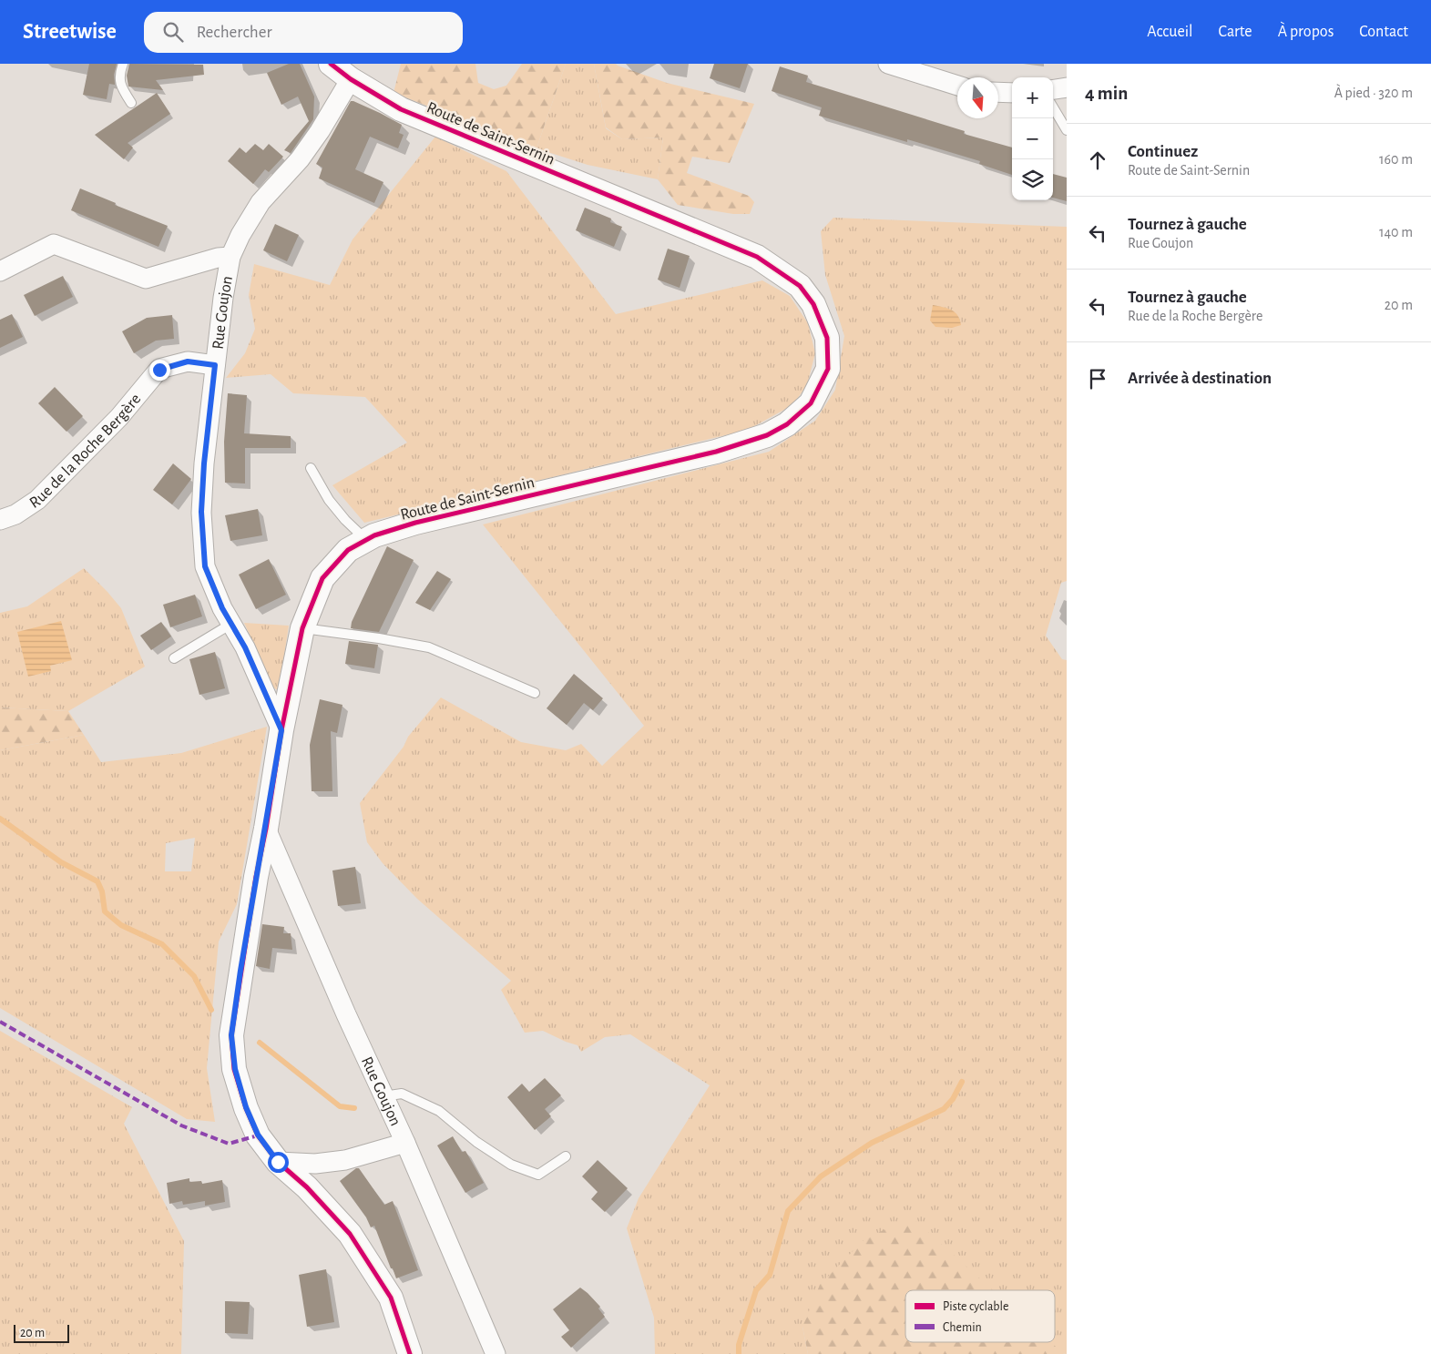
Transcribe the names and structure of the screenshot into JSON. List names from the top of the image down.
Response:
{
  "streets": {
    "street": ["Route de Saint-Sernin", "Rue Goujon", "Rue de la Roche Bergère"]
  },
  "crossings": [
    ["Route de Saint-Sernin", "Rue Goujon"],
    ["Rue Goujon", "Rue de la Roche Bergère"]
  ],
  "legend": ["Piste cyclable", "Chemin"],
  "scale_bar": "20 m",
  "north": "bottom",
  "page": {
    "header": "Streetwise",
    "search": "Rechercher",
    "nav": [
      "Accueil",
      "Carte",
      "À propos",
      "Contact"
    ],
    "heading": ["4 min", "À pied · 320 m"],
    "map_buttons": ["+", "−"],
    "list": [
      ["Continuez", "Route de Saint-Sernin", "160 m"],
      ["Tournez à gauche", "Rue Goujon", "140 m"],
      ["Tournez à gauche", "Rue de la Roche Bergère", "20 m"],
      "Arrivée à destination"
    ],
    "scale": "20 m"
  }
}
